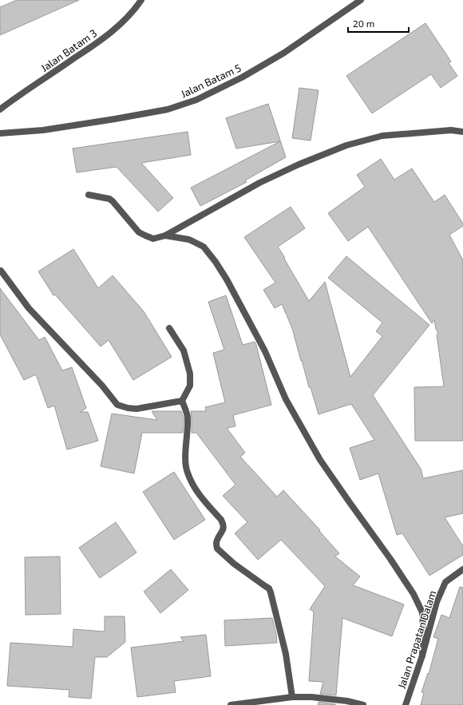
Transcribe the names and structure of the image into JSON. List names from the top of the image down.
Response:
{
  "streets": {
    "street": ["Jalan Batam 3", "Jalan Batam 5", "Jalan Prapatan Dalam"]
  },
  "scale_bar": "20 m"
}
